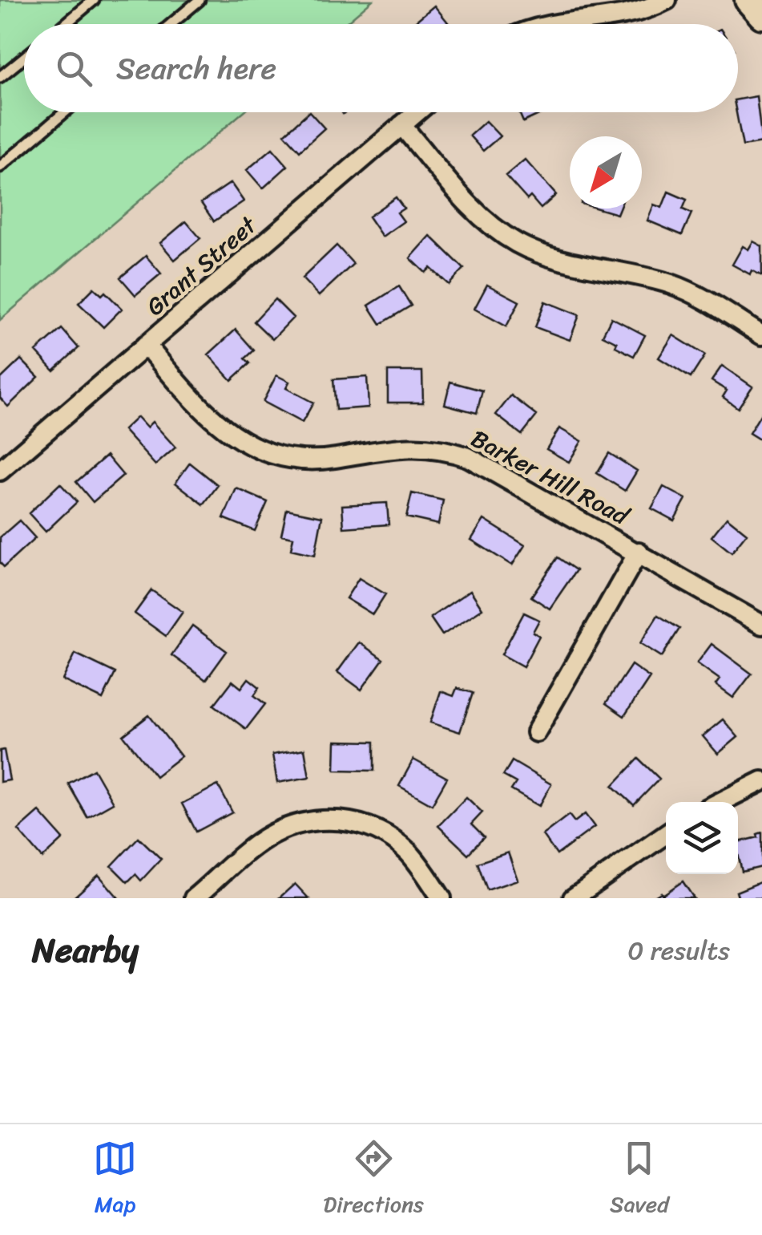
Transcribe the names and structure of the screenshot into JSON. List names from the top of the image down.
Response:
{
  "streets": {
    "street": ["Grant Street", "Barker Hill Road"]
  },
  "crossings": [
    ["Grant Street", "Barker Hill Road"]
  ],
  "north": "bottom left",
  "page": {
    "search": "Search here",
    "heading": ["Nearby", "0 results"],
    "nav": ["Map", "Directions", "Saved"]
  }
}
